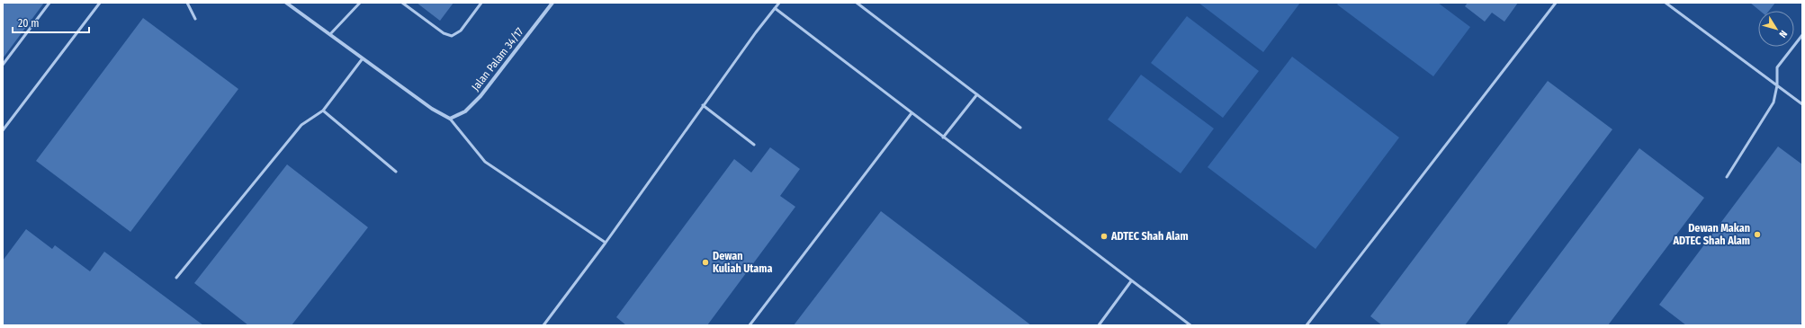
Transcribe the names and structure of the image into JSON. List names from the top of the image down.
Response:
{
  "streets": {
    "street": ["Jalan Palam 34/17"]
  },
  "places": ["Dewan Makan ADTEC Shah Alam", "ADTEC Shah Alam", "Dewan Kuliah Utama"],
  "scale_bar": "20 m",
  "north": "bottom right"
}
